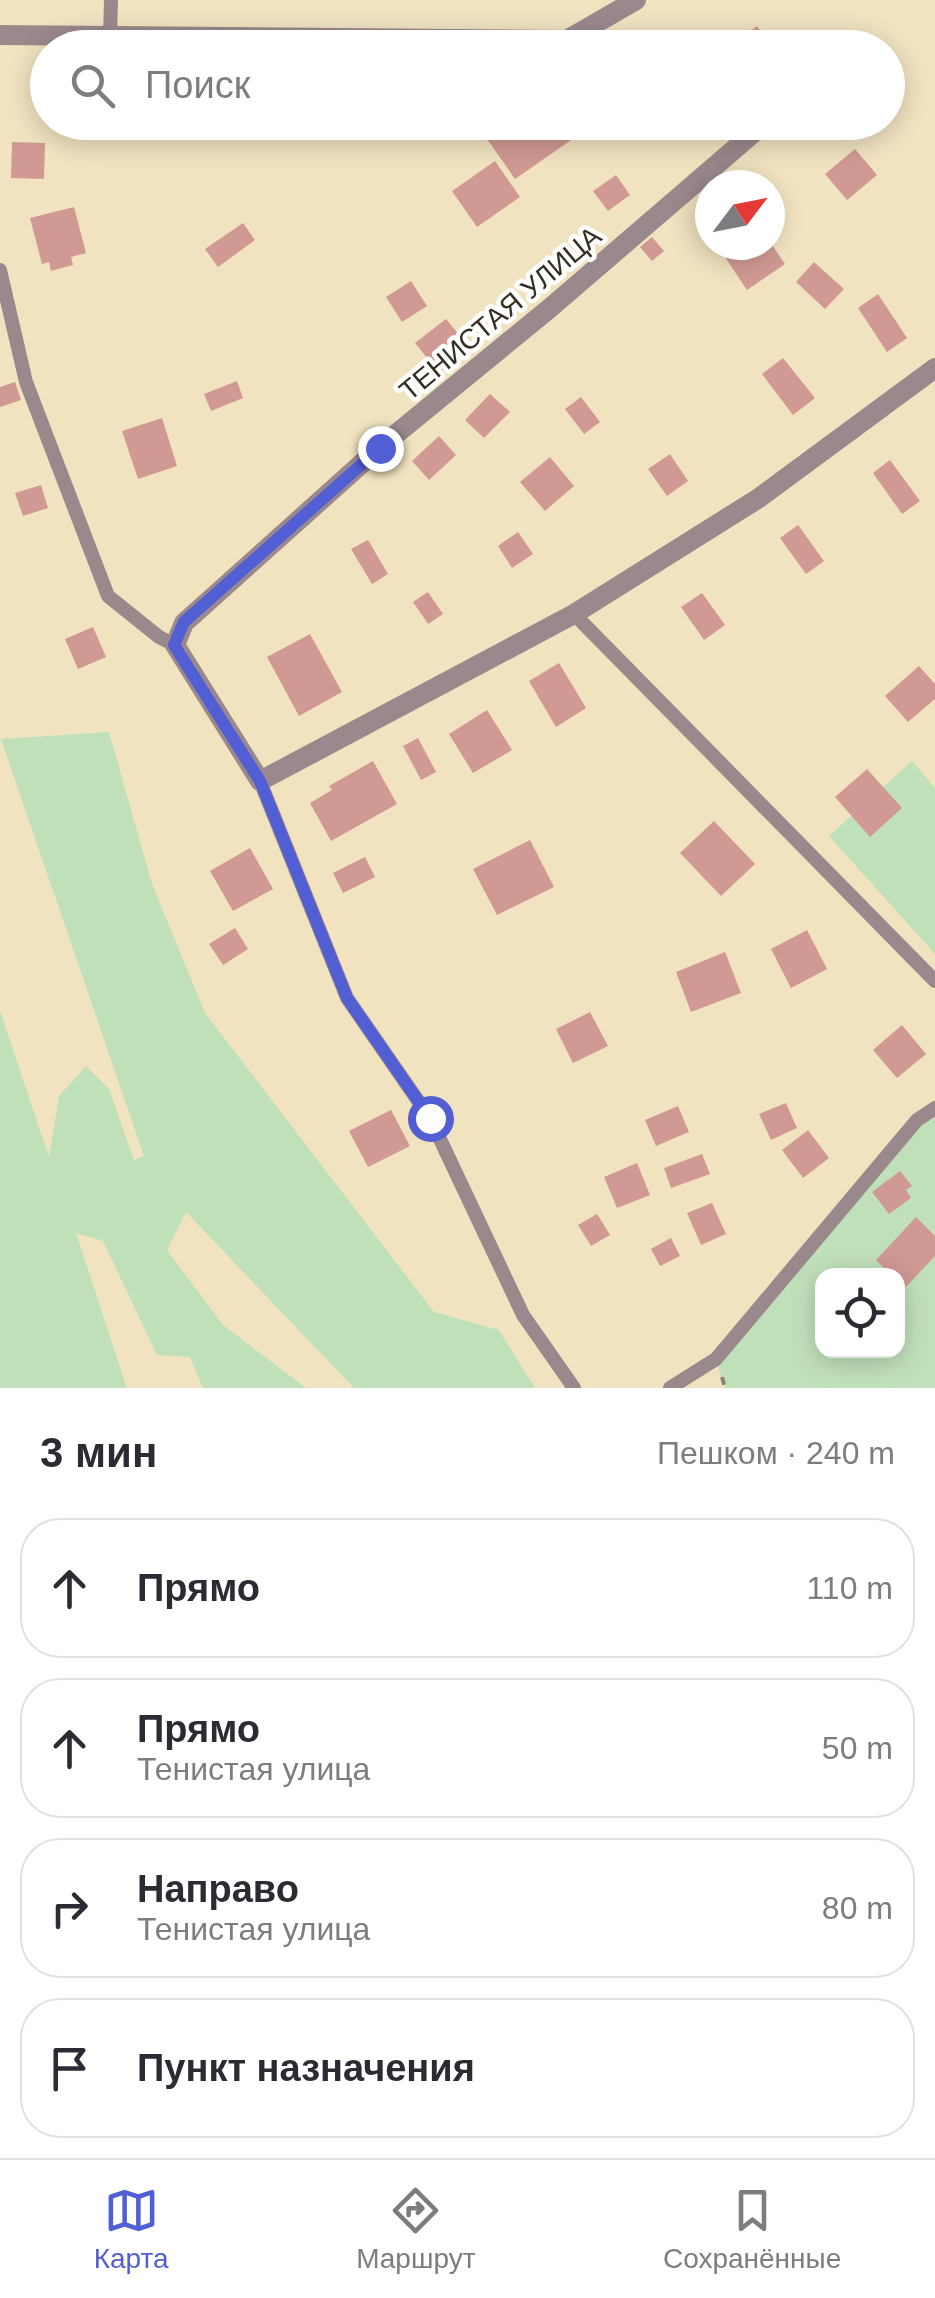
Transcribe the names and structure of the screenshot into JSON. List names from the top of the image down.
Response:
{
  "streets": {
    "street": ["ТЕНИСТАЯ УЛИЦА"]
  },
  "north": "top right",
  "page": {
    "search": "Поиск",
    "heading": ["3 мин", "Пешком · 240 m"],
    "list": [
      ["Прямо", "110 m"],
      ["Прямо", "Тенистая улица", "50 m"],
      ["Направо", "Тенистая улица", "80 m"],
      "Пункт назначения"
    ],
    "nav": ["Карта", "Маршрут", "Сохранённые"]
  }
}
